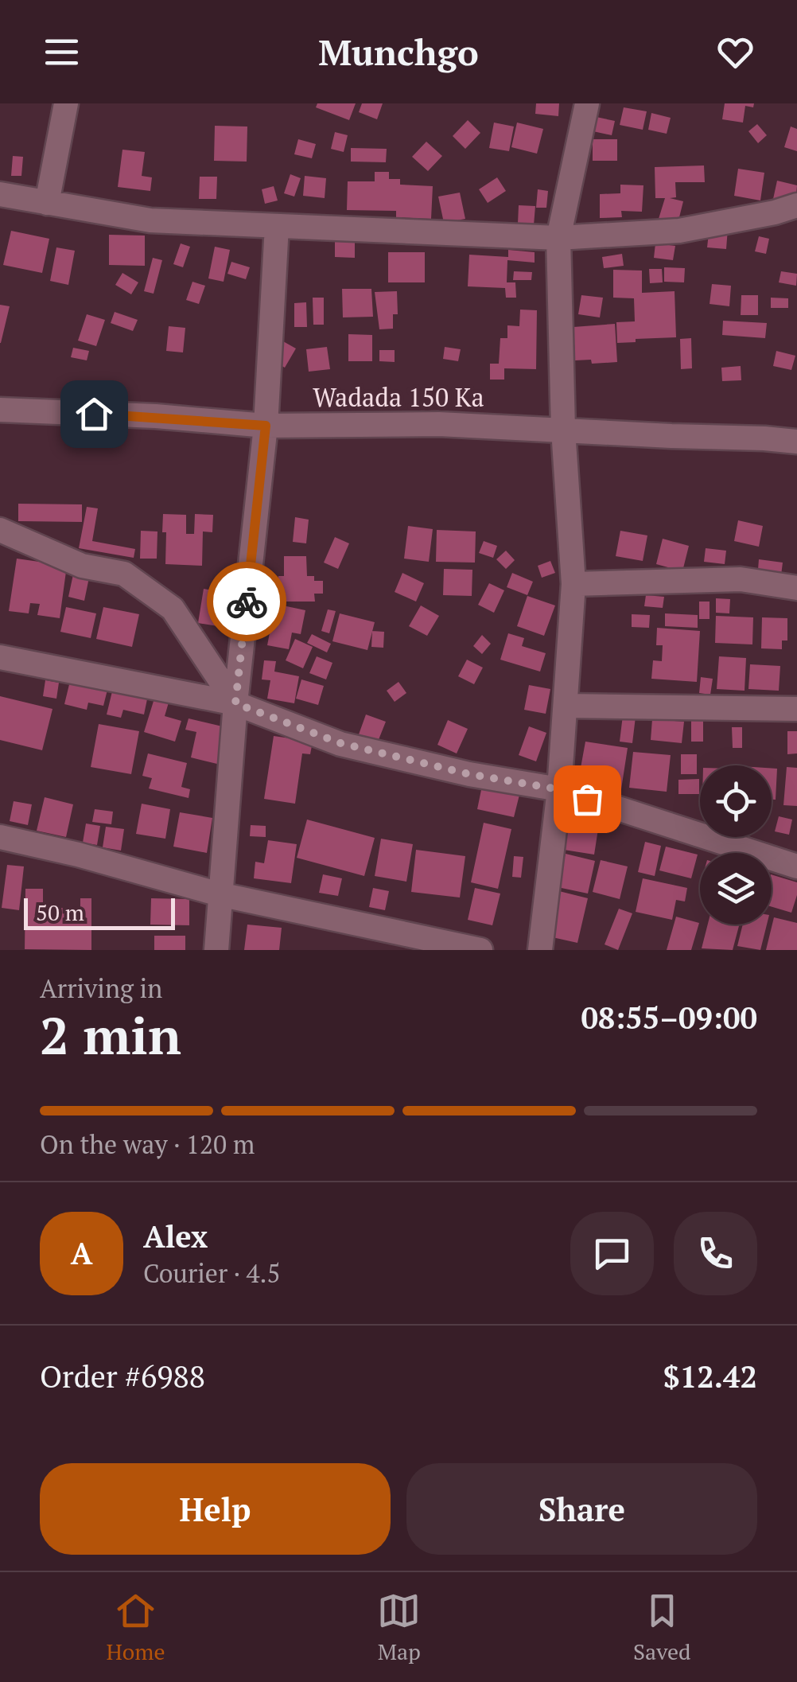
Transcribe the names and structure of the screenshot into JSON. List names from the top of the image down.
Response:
{
  "streets": {
    "street": ["Wadada 150 Ka"]
  },
  "scale_bar": "50 m",
  "page": {
    "header": "Munchgo",
    "scale": "50 m",
    "heading": ["2 min", "Arriving in", "08:55–09:00"],
    "panel": [
      "Alex",
      "Courier · 4.5",
      "Order #6988",
      "$12.42"
    ],
    "bar": "On the way · 120 m",
    "round": "A",
    "buttons": ["Help", "Share"],
    "tabs": ["Home", "Map", "Saved"]
  }
}
